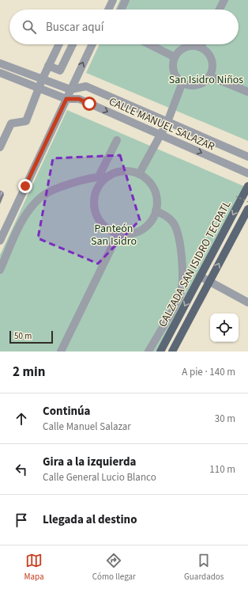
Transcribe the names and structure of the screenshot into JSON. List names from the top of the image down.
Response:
{
  "streets": {
    "main road": ["CALZADA SAN ISIDRO TECPATL"],
    "street": ["CALLE MANUEL SALAZAR"]
  },
  "parks": ["San Isidro Niños", "Panteón San Isidro"],
  "scale_bar": "50 m",
  "page": {
    "search": "Buscar aquí",
    "scale": "50 m",
    "heading": ["2 min", "A pie · 140 m"],
    "list": [
      ["Continúa", "Calle Manuel Salazar", "30 m"],
      ["Gira a la izquierda", "Calle General Lucio Blanco", "110 m"],
      "Llegada al destino"
    ],
    "nav": ["Mapa", "Cómo llegar", "Guardados"]
  }
}
